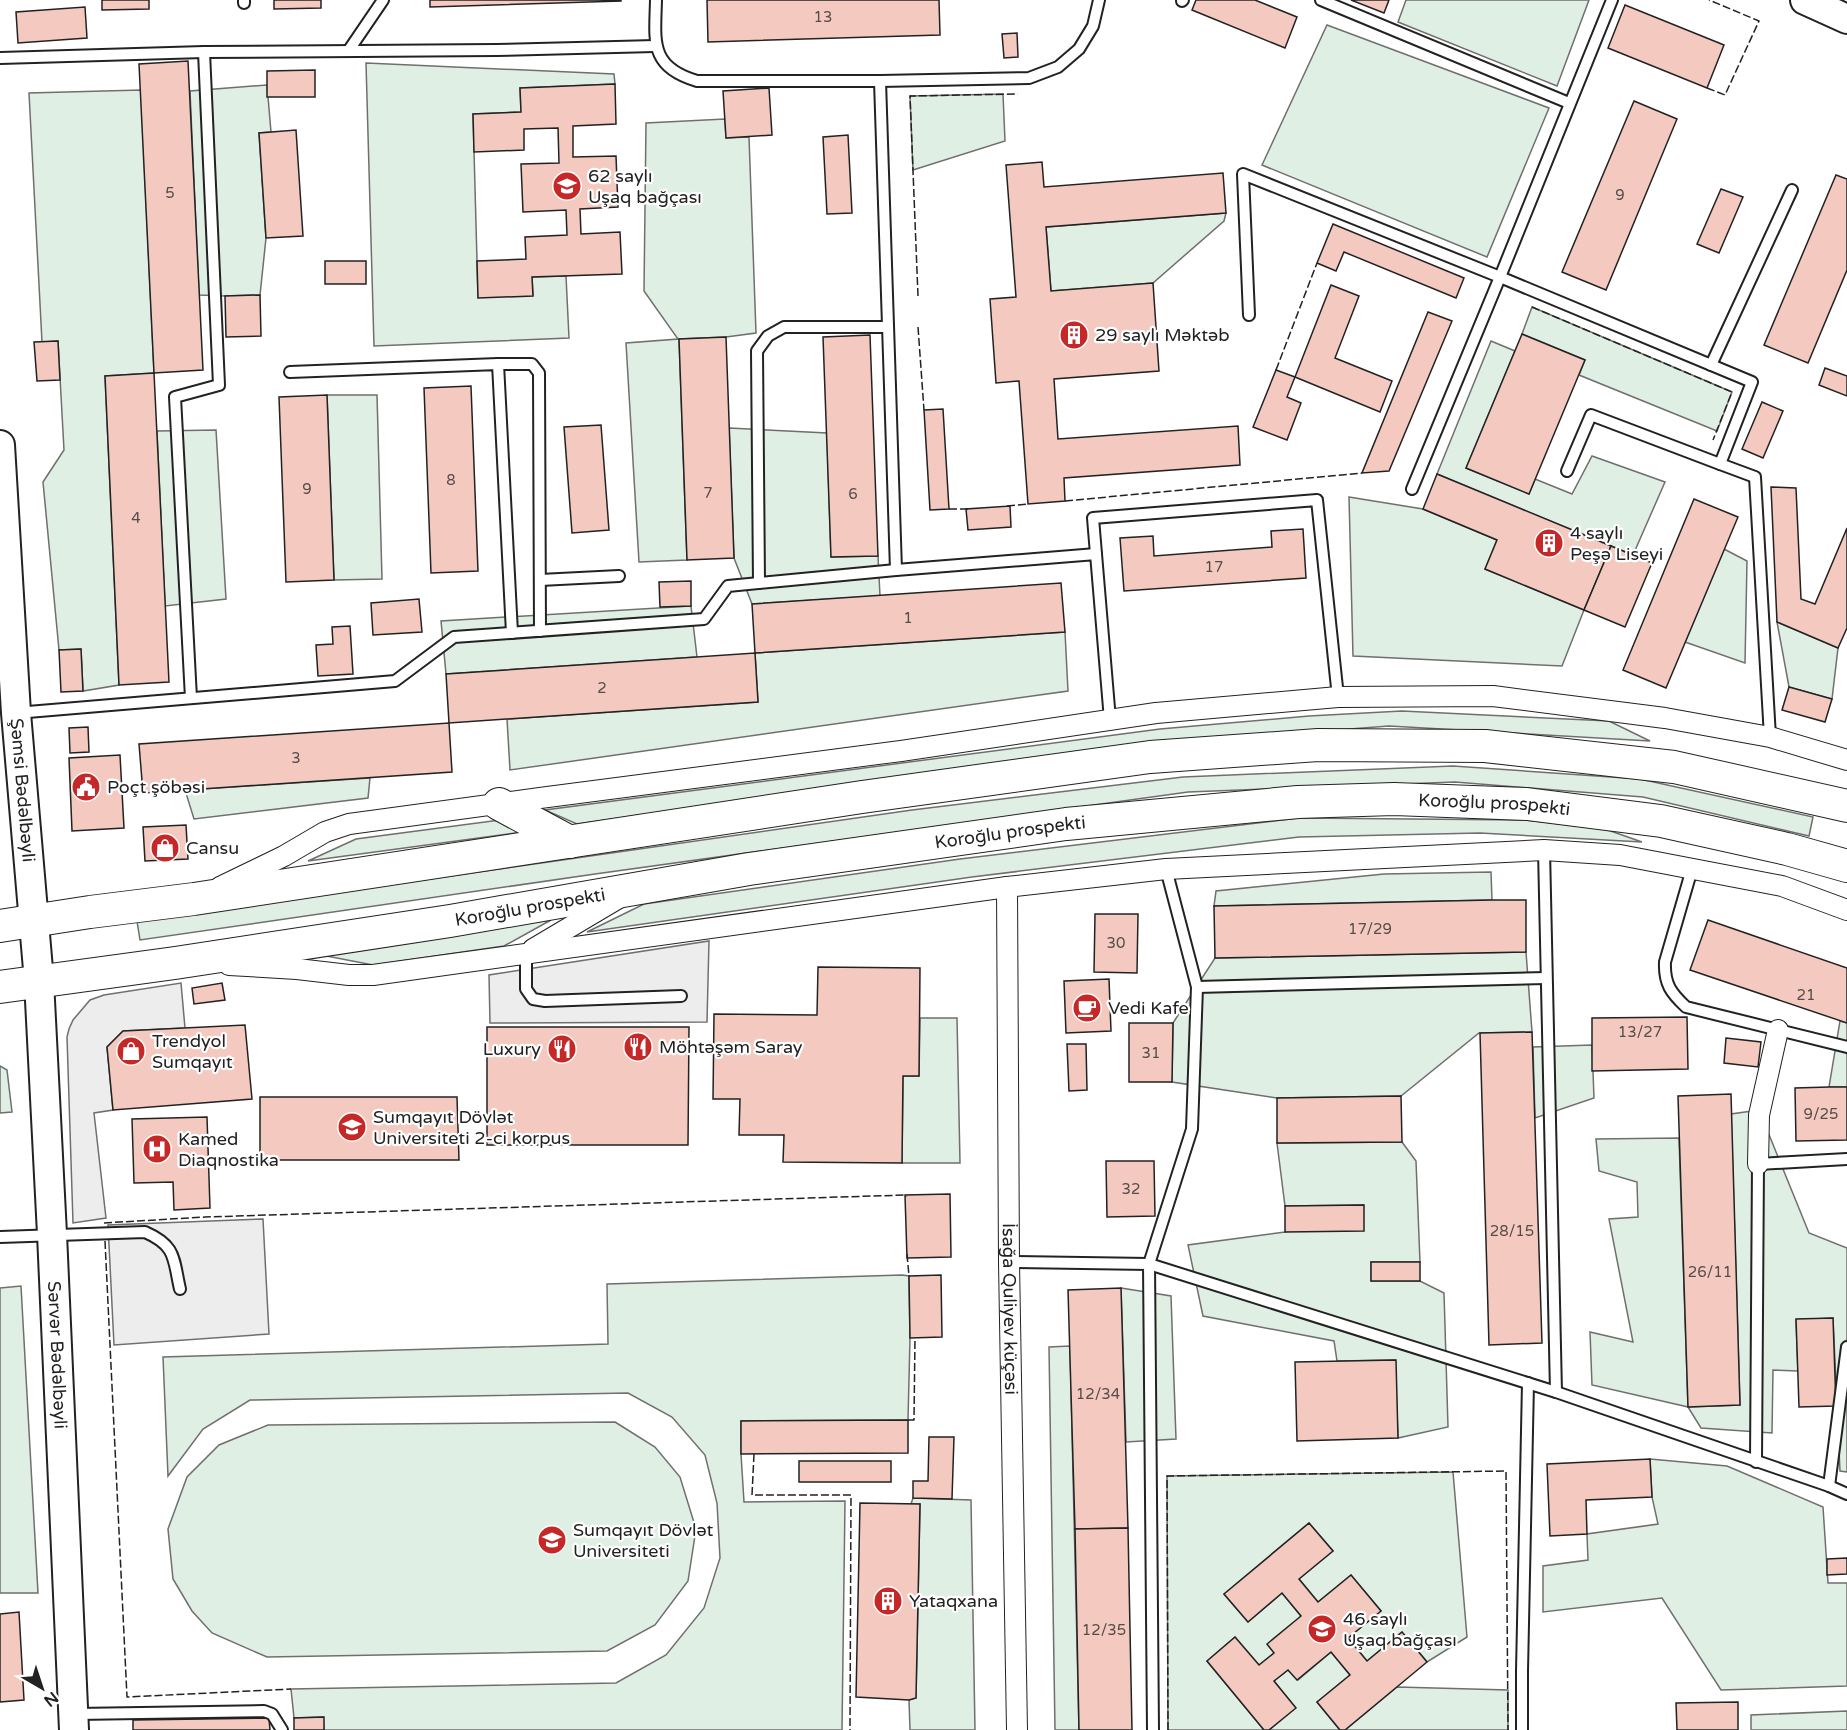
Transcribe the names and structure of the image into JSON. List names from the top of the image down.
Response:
{
  "streets": {
    "main road": ["Koroğlu prospekti"],
    "street": ["Şəmsi Bədəlbəyli", "İsağa Quliyev küçəsi", "Sərvər Bədəlbəyli"]
  },
  "crossings": [
    ["Şəmsi Bədəlbəyli", "Koroğlu prospekti"],
    ["Şəmsi Bədəlbəyli", "Sərvər Bədəlbəyli"],
    ["Koroğlu prospekti", "Sərvər Bədəlbəyli"]
  ],
  "places": {
    "school or university": [
      "62 saylı Uşaq bağçası",
      "Sumqayıt Dövlət Universiteti 2-ci korpus",
      "Sumqayıt Dövlət Universiteti",
      "46 saylı Uşaq bağçası"
    ],
    "building": ["29 saylı Məktəb", "4 saylı Peşə Liseyi", "Yataqxana"],
    "public building": ["Poçt şöbəsi"],
    "shop": ["Cansu", "Trendyol Sumqayıt"],
    "cafe": ["Vedi Kafe"],
    "restaurant": ["Möhtəşəm Saray", "Luxury"],
    "hospital": ["Kamed Diaqnostika"]
  },
  "house_numbers": [
    "13",
    "5",
    "9",
    "8",
    "9",
    "7",
    "6",
    "4",
    "17",
    "1",
    "2",
    "3",
    "17/29",
    "30",
    "21",
    "13/27",
    "31",
    "9/25",
    "32",
    "28/15",
    "26/11",
    "12/34",
    "12/35"
  ],
  "north": "bottom right"
}
